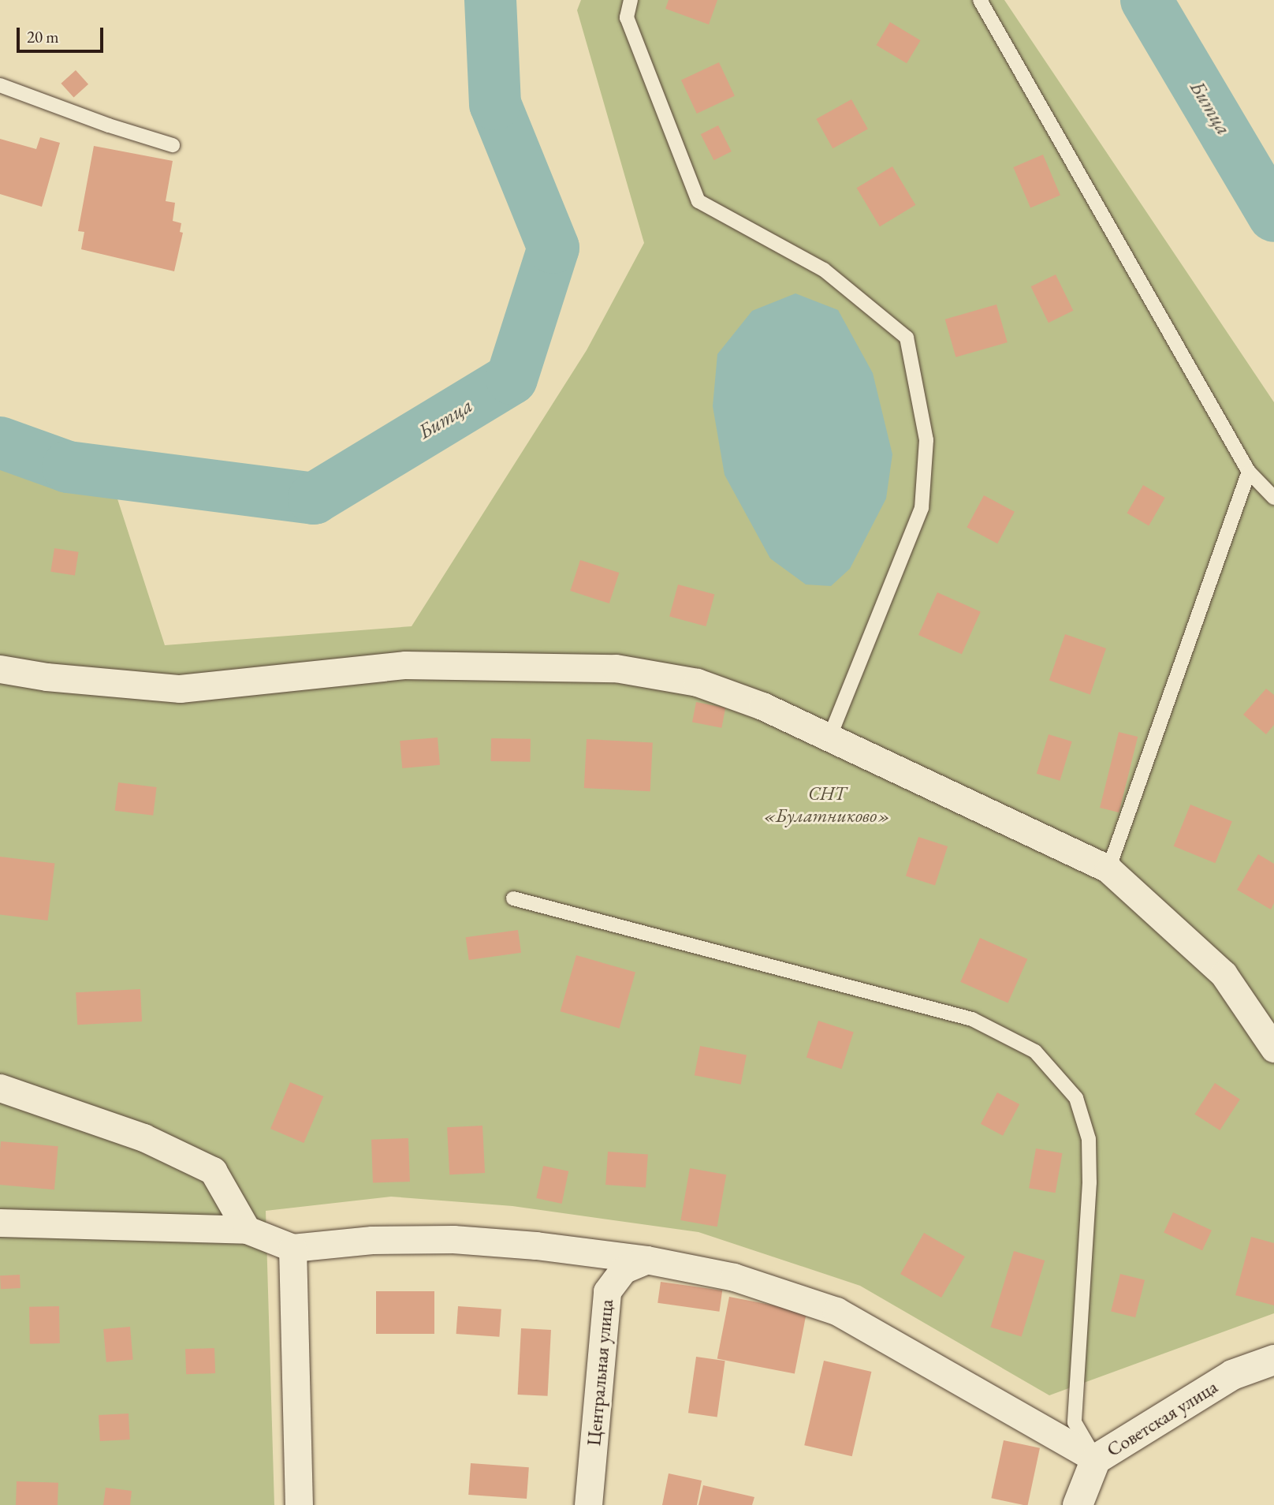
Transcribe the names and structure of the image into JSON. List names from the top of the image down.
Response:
{
  "streets": {
    "street": ["Центральная улица", "Советская улица"]
  },
  "water": ["Битца"],
  "parks": ["СНТ «Булатниково»"],
  "scale_bar": "20 m"
}
